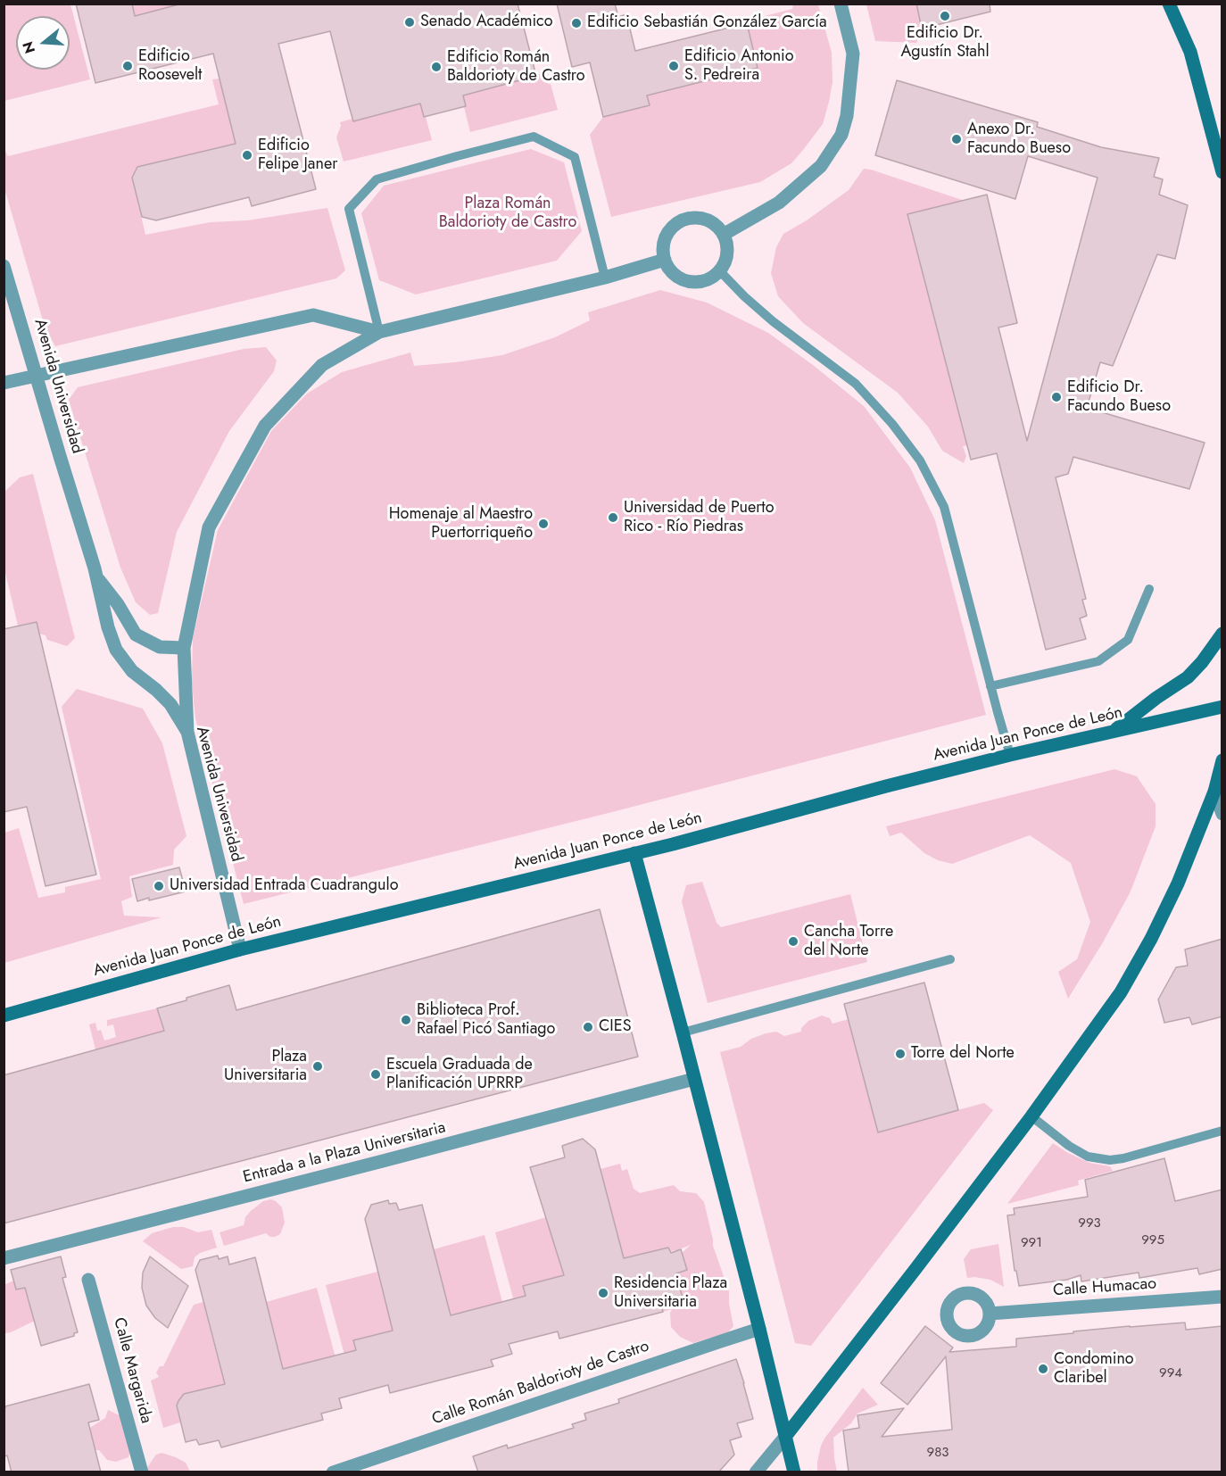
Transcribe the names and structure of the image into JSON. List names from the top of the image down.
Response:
{
  "streets": {
    "street": [
      "Avenida Universidad",
      "Avenida Juan Ponce de León",
      "Entrada a la Plaza Universitaria",
      "Calle Humacao",
      "Calle Margarida",
      "Calle Román Baldorioty de Castro"
    ]
  },
  "crossings": [
    ["Avenida Universidad", "Avenida Juan Ponce de León"]
  ],
  "parks": ["Plaza Román Baldorioty de Castro"],
  "places": [
    "Edificio Dr. Agustín Stahl",
    "Senado Académico",
    "Edificio Sebastián González García",
    "Edificio Roosevelt",
    "Edificio Antonio S. Pedreira",
    "Edificio Román Baldorioty de Castro",
    "Anexo Dr. Facundo Bueso",
    "Edificio Felipe Janer",
    "Edificio Dr. Facundo Bueso",
    "Universidad de Puerto Rico - Río Piedras",
    "Homenaje al Maestro Puertorriqueño",
    "Universidad Entrada Cuadrangulo",
    "Cancha Torre del Norte",
    "Biblioteca Prof. Rafael Picó Santiago",
    "CIES",
    "Torre del Norte",
    "Plaza Universitaria",
    "Escuela Graduada de Planificación UPRRP",
    "Residencia Plaza Universitaria",
    "Condomino Claribel"
  ],
  "house_numbers": [
    "993",
    "995",
    "991",
    "994",
    "983"
  ],
  "north": "left"
}
